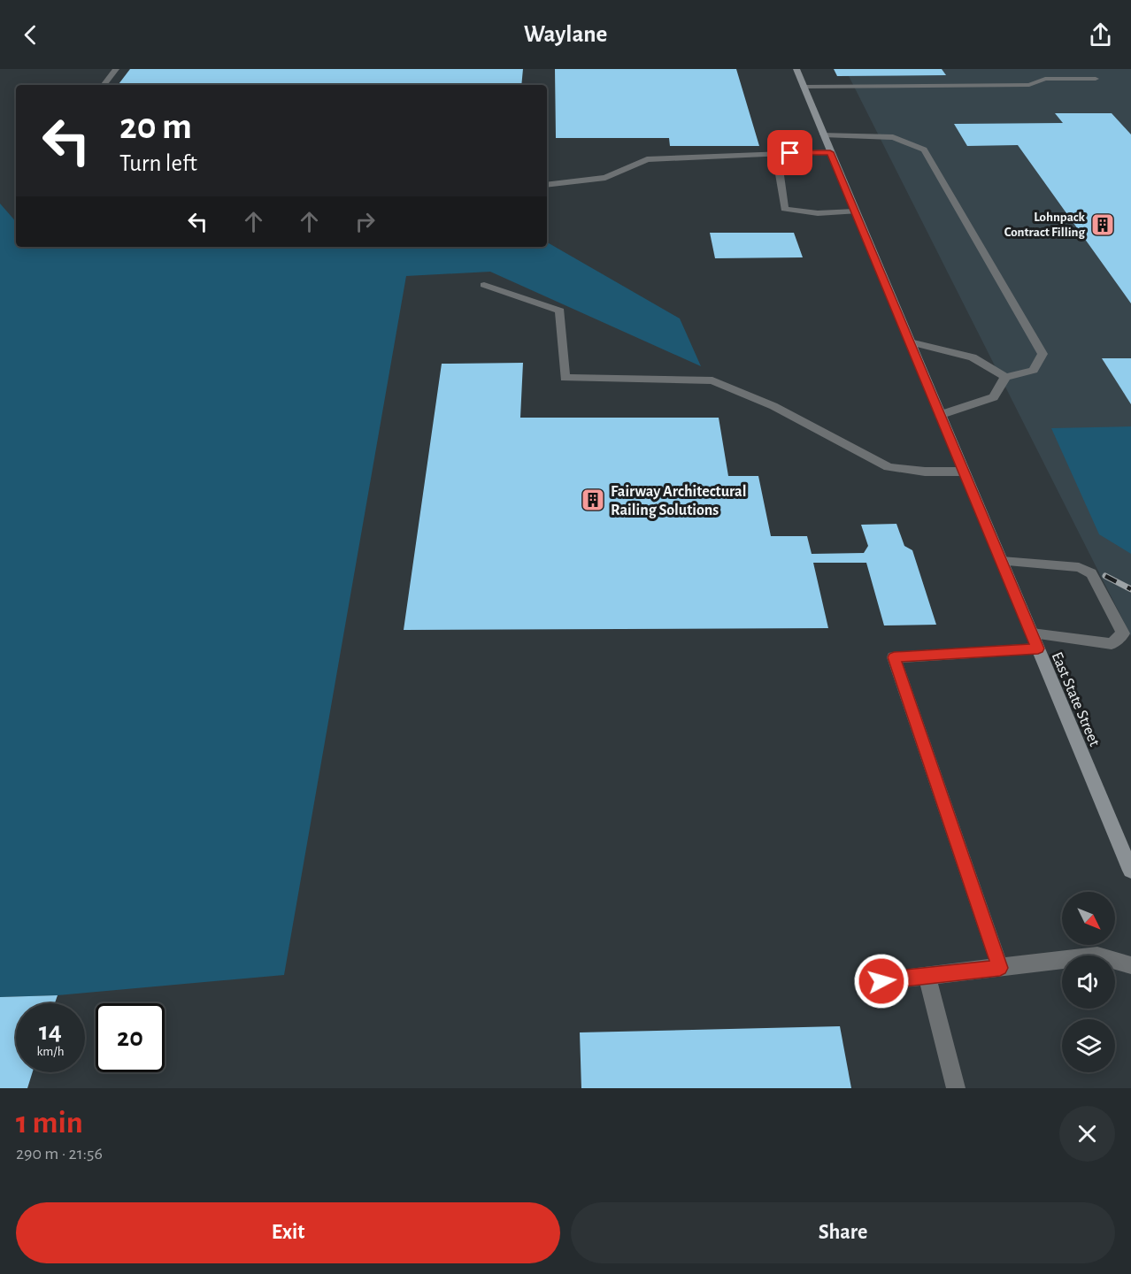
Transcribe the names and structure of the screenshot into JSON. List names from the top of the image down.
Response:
{
  "streets": {
    "street": ["East State Street"]
  },
  "places": {
    "building": ["Lohnpack Contract Filling", "Fairway Architectural Railing Solutions"]
  },
  "north": "bottom right",
  "page": {
    "header": "Waylane",
    "turn": ["20 m", "Turn left"],
    "speed": "14 km/h",
    "limit": "20",
    "heading": ["1 min", "290 m · 21:56"],
    "buttons": ["Exit", "Share"]
  }
}
